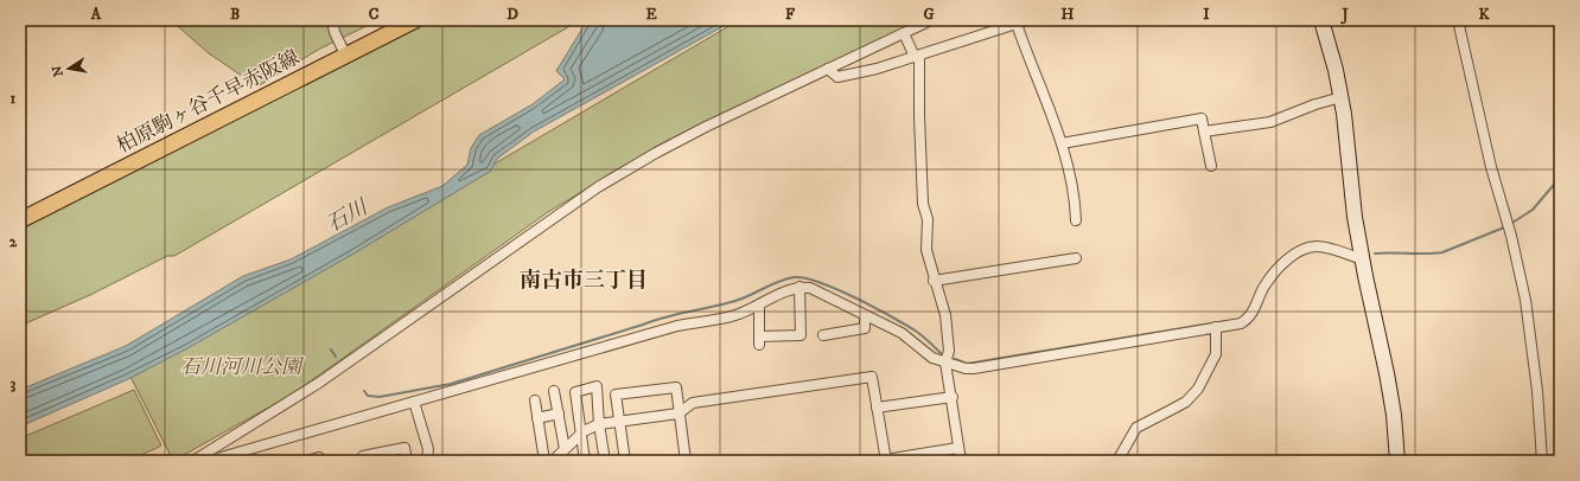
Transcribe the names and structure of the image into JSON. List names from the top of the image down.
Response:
{
  "streets": {
    "main road": ["柏原駒ヶ谷千早赤阪線"]
  },
  "districts": ["南古市三丁目"],
  "water": ["石川"],
  "parks": ["石川河川公園"],
  "north": "left",
  "grid": {
    "columns": [
      "A",
      "B",
      "C",
      "D",
      "E",
      "F",
      "G",
      "H",
      "I",
      "J",
      "K"
    ],
    "rows": ["1", "2", "3"]
  }
}
